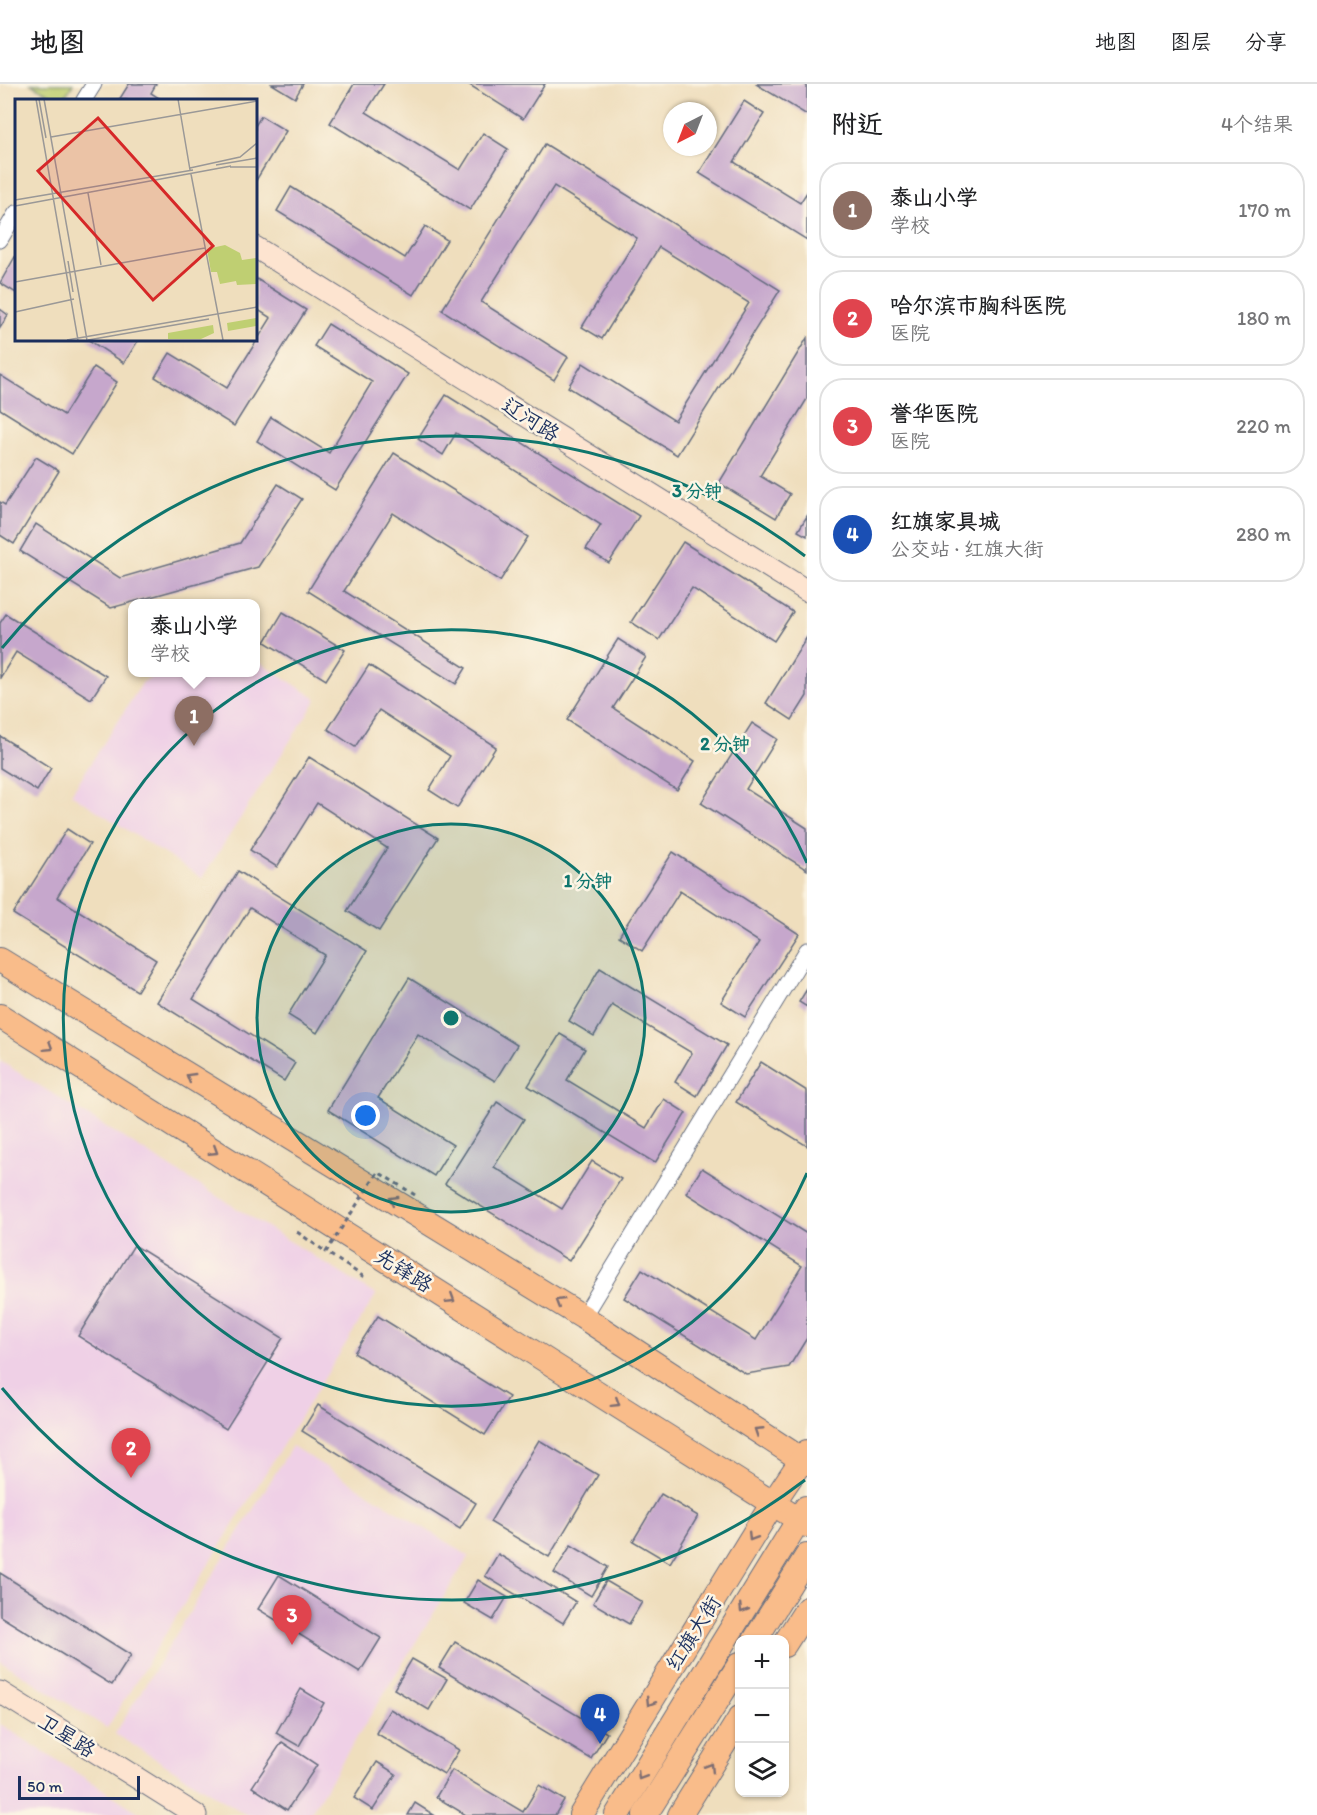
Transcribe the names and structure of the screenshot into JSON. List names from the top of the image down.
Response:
{
  "streets": {
    "main road": [
      "辽河路",
      "先锋路",
      "红旗大街",
      "卫星路"
    ]
  },
  "crossings": [
    ["先锋路", "红旗大街"]
  ],
  "scale_bar": "50 m",
  "north": "bottom left",
  "page": {
    "header": "地图",
    "nav": ["地图", "图层", "分享"],
    "heading": ["附近", "4个结果"],
    "list": [
      {
        "mark": "1",
        "name": "泰山小学",
        "note": "学校",
        "value": "170 m"
      },
      {
        "mark": "2",
        "name": "哈尔滨市胸科医院",
        "note": "医院",
        "value": "180 m"
      },
      {
        "mark": "3",
        "name": "誉华医院",
        "note": "医院",
        "value": "220 m"
      },
      {
        "mark": "4",
        "name": "红旗家具城",
        "note": "公交站 · 红旗大街",
        "value": "280 m"
      }
    ],
    "popup": ["泰山小学", "学校"],
    "pins": [
      "1",
      "2",
      "3",
      "4"
    ],
    "map_buttons": ["+", "−"],
    "scale": "50 m"
  },
  "rings": ["3 分钟", "2 分钟", "1 分钟"]
}
